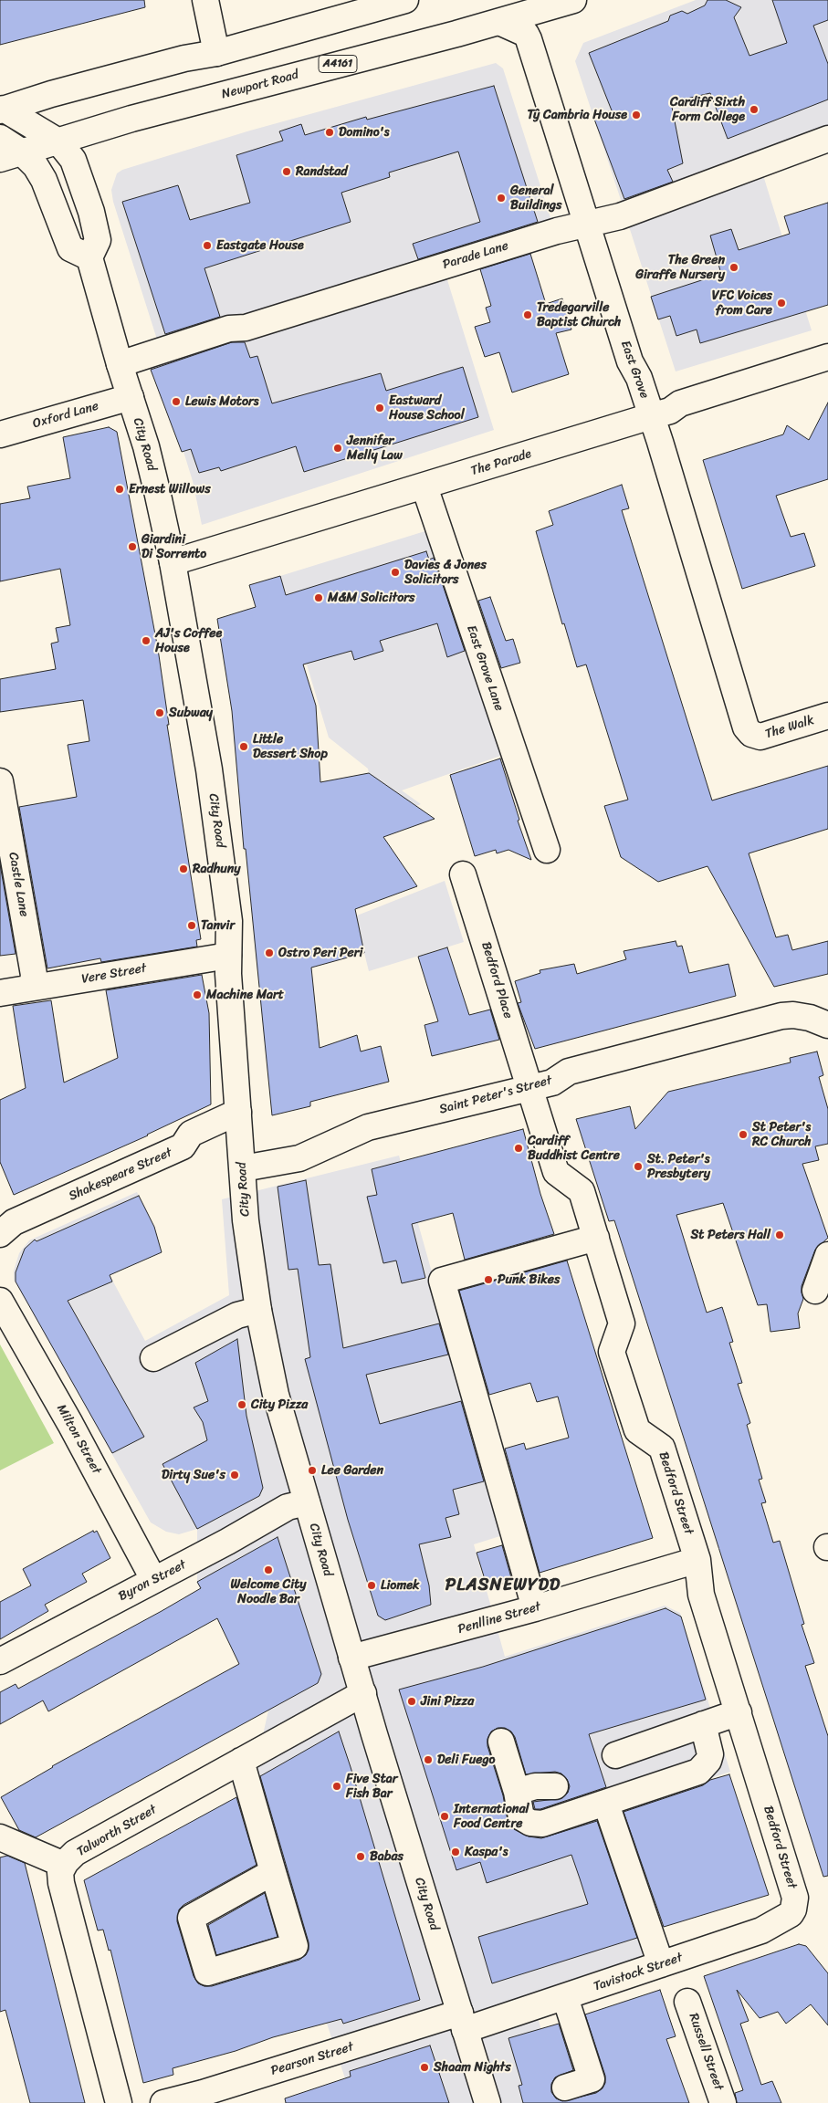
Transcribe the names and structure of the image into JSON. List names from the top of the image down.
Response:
{
  "streets": {
    "street": [
      "A4161",
      "Newport Road",
      "Parade Lane",
      "East Grove",
      "Oxford Lane",
      "City Road",
      "The Parade",
      "East Grove Lane",
      "The Walk",
      "Castle Lane",
      "Vere Street",
      "Bedford Place",
      "Saint Peter's Street",
      "Shakespeare Street",
      "Milton Street",
      "Bedford Street",
      "Byron Street",
      "Penlline Street",
      "Talworth Street",
      "Tavistock Street",
      "Russell Street",
      "Pearson Street"
    ]
  },
  "crossings": [
    ["Newport Road", "East Grove"],
    ["Parade Lane", "East Grove"],
    ["Parade Lane", "City Road"],
    ["East Grove", "The Parade"],
    ["East Grove", "The Walk"],
    ["Oxford Lane", "City Road"],
    ["City Road", "The Parade"],
    ["City Road", "Vere Street"],
    ["City Road", "Saint Peter's Street"],
    ["City Road", "Shakespeare Street"],
    ["City Road", "Byron Street"],
    ["City Road", "Penlline Street"],
    ["City Road", "Talworth Street"],
    ["City Road", "Tavistock Street"],
    ["City Road", "Pearson Street"],
    ["The Parade", "East Grove Lane"],
    ["Castle Lane", "Vere Street"],
    ["Bedford Place", "Saint Peter's Street"],
    ["Bedford Place", "Bedford Street"],
    ["Saint Peter's Street", "Bedford Street"],
    ["Milton Street", "Byron Street"],
    ["Bedford Street", "Penlline Street"],
    ["Bedford Street", "Tavistock Street"],
    ["Tavistock Street", "Pearson Street"]
  ],
  "districts": ["PLASNEWYDD"],
  "places": [
    "Cardiff Sixth Form College",
    "Tŷ Cambria House",
    "Domino's",
    "Randstad",
    "General Buildings",
    "Eastgate House",
    "The Green Giraffe Nursery",
    "VFC Voices from Care",
    "Tredegarville Baptist Church",
    "Lewis Motors",
    "Eastward House School",
    "Jennifer Melly Law",
    "Ernest Willows",
    "Giardini Di Sorrento",
    "Davies & Jones Solicitors",
    "M&M Solicitors",
    "AJ's Coffee House",
    "Subway",
    "Little Dessert Shop",
    "Radhuny",
    "Tanvir",
    "Ostro Peri Peri",
    "Machine Mart",
    "St Peter's RC Church",
    "Cardiff Buddhist Centre",
    "St. Peter's Presbytery",
    "St Peters Hall",
    "Punk Bikes",
    "City Pizza",
    "Lee Garden",
    "Dirty Sue's",
    "Welcome City Noodle Bar",
    "Liomek",
    "Jini Pizza",
    "Deli Fuego",
    "Five Star Fish Bar",
    "International Food Centre",
    "Kaspa's",
    "Babas",
    "Shaam Nights"
  ]
}
